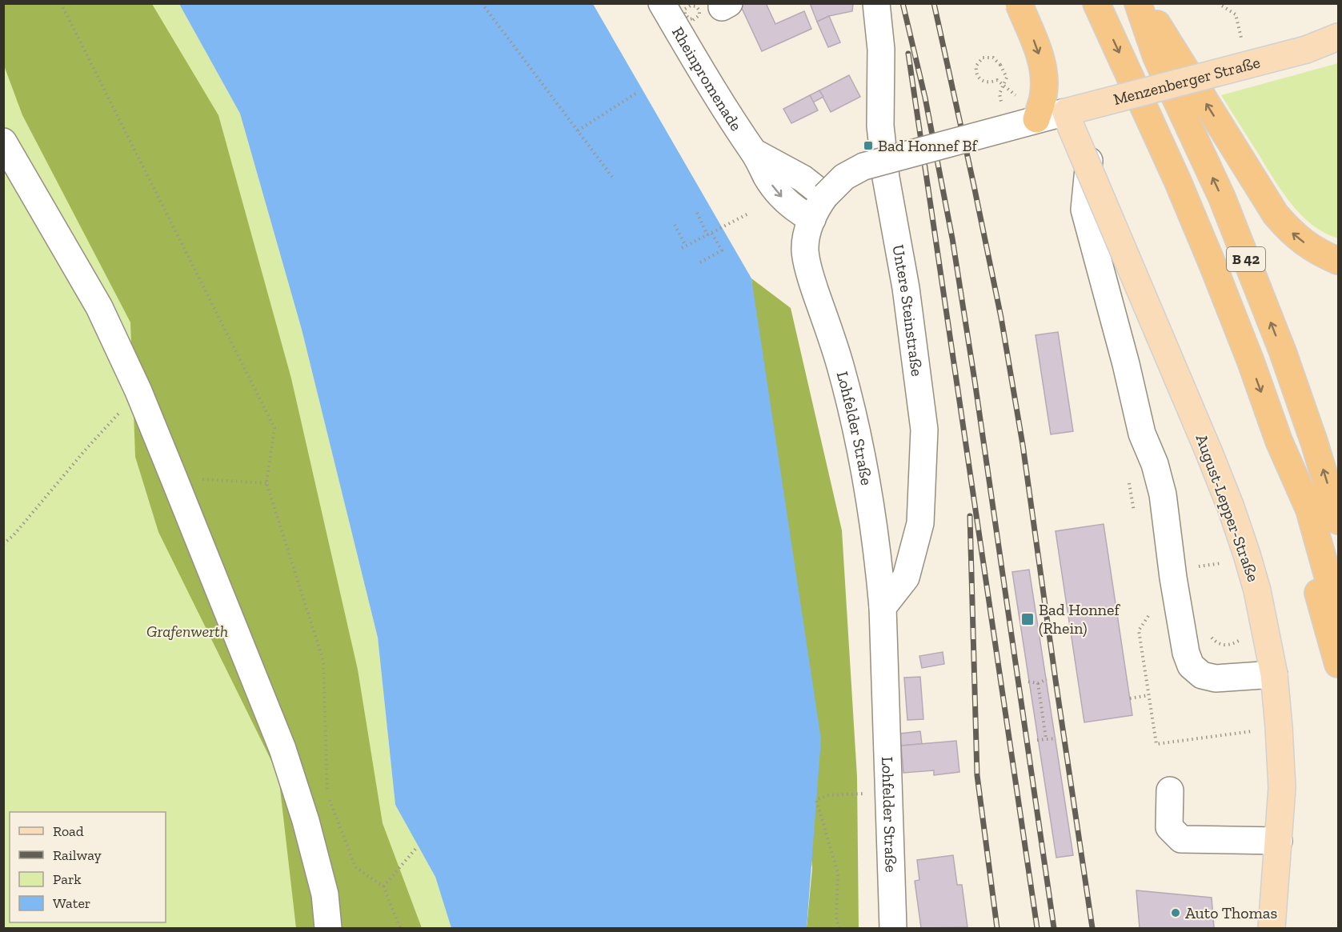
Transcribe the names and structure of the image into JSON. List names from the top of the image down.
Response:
{
  "streets": {
    "highway": ["B 42"],
    "main road": ["Menzenberger Straße", "August-Lepper-Straße"],
    "street": ["Rheinpromenade", "Untere Steinstraße", "Lohfelder Straße"]
  },
  "crossings": [
    ["Rheinpromenade", "Lohfelder Straße"],
    ["Menzenberger Straße", "Lohfelder Straße"],
    ["Menzenberger Straße", "August-Lepper-Straße"],
    ["Untere Steinstraße", "Lohfelder Straße"],
    ["Lohfelder Straße", "August-Lepper-Straße"]
  ],
  "parks": ["Grafenwerth"],
  "places": {
    "transit": ["Bad Honnef Bf", "Bad Honnef (Rhein)"],
    "other": ["Auto Thomas"]
  },
  "legend": [
    "Road",
    "Railway",
    "Park",
    "Water"
  ]
}
